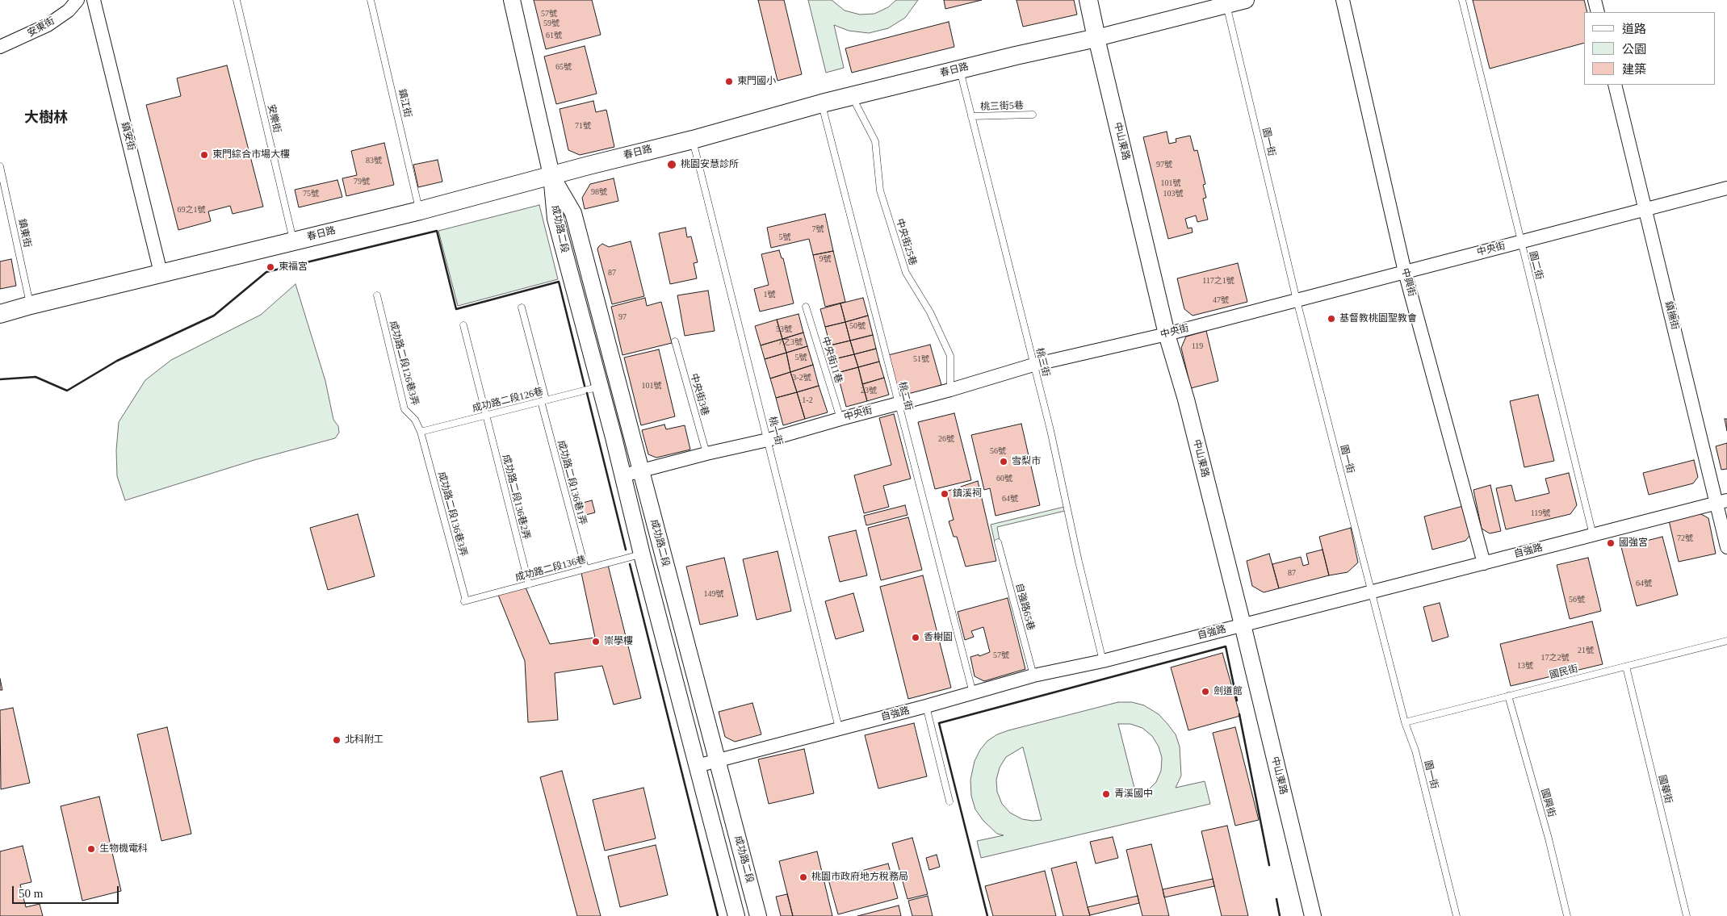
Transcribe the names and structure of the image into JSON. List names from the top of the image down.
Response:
{
  "streets": {
    "main road": ["春日路", "中山東路"],
    "street": [
      "安東街",
      "鎮安街",
      "成功路二段",
      "中央街",
      "中興街",
      "鎮撫街",
      "自強路"
    ],
    "lane": [
      "鎮江街",
      "桃三街5巷",
      "安樂街",
      "園一街",
      "鎮東街",
      "中央街25巷",
      "園二街",
      "中央街11巷",
      "桃三街",
      "成功路二段126巷3弄",
      "中央街3巷",
      "桃二街",
      "成功路二段126巷",
      "桃一街",
      "成功路二段136巷1弄",
      "成功路二段136巷2弄",
      "成功路二段136巷3弄",
      "成功路二段136巷",
      "自強路65巷",
      "國民街",
      "國華街",
      "國興街"
    ]
  },
  "crossings": [
    ["春日路", "鎮江街"],
    ["春日路", "安樂街"],
    ["春日路", "鎮安街"],
    ["春日路", "中山東路"],
    ["春日路", "園一街"],
    ["春日路", "成功路二段"],
    ["春日路", "鎮東街"],
    ["春日路", "中央街25巷"],
    ["春日路", "桃三街"],
    ["春日路", "桃二街"],
    ["春日路", "桃一街"],
    ["桃三街5巷", "桃三街"],
    ["中山東路", "中央街"],
    ["中山東路", "自強路"],
    ["園一街", "中央街"],
    ["園一街", "自強路"],
    ["園一街", "國民街"],
    ["成功路二段", "中央街"],
    ["成功路二段", "成功路二段126巷"],
    ["成功路二段", "自強路"],
    ["成功路二段", "成功路二段136巷"],
    ["中央街25巷", "中央街"],
    ["中央街", "園二街"],
    ["中央街", "中興街"],
    ["中央街", "鎮撫街"],
    ["中央街", "中央街11巷"],
    ["中央街", "桃三街"],
    ["中央街", "中央街3巷"],
    ["中央街", "桃二街"],
    ["中央街", "桃一街"],
    ["園二街", "自強路"],
    ["中興街", "自強路"],
    ["鎮撫街", "自強路"],
    ["桃三街", "自強路"],
    ["成功路二段126巷3弄", "成功路二段126巷"],
    ["成功路二段126巷3弄", "成功路二段136巷3弄"],
    ["桃二街", "自強路"],
    ["成功路二段126巷", "成功路二段136巷1弄"],
    ["成功路二段126巷", "成功路二段136巷2弄"],
    ["成功路二段126巷", "成功路二段136巷3弄"],
    ["桃一街", "自強路"],
    ["成功路二段136巷1弄", "成功路二段136巷"],
    ["成功路二段136巷2弄", "成功路二段136巷"],
    ["成功路二段136巷3弄", "成功路二段136巷"],
    ["自強路", "自強路65巷"],
    ["國民街", "國華街"],
    ["國民街", "國興街"]
  ],
  "districts": ["大樹林"],
  "places": [
    "東門國小",
    "東門綜合市場大樓",
    "桃園安慧診所",
    "東福宮",
    "基督教桃園聖教會",
    "雪梨市",
    "鎮溪祠",
    "國強宮",
    "香榭園",
    "崇學樓",
    "劍道館",
    "北科附工",
    "青溪國中",
    "生物機電科",
    "桃園市政府地方稅務局"
  ],
  "house_numbers": [
    "57號",
    "59號",
    "61號",
    "65號",
    "71號",
    "83號",
    "97號",
    "79號",
    "101號",
    "98號",
    "75號",
    "103號",
    "69之1號",
    "7號",
    "5號",
    "9號",
    "87",
    "117之1號",
    "1號",
    "47號",
    "97",
    "50號",
    "53號",
    "7之3號",
    "119",
    "5號",
    "51號",
    "3-2號",
    "101號",
    "23號",
    "1-2",
    "26號",
    "56號",
    "60號",
    "64號",
    "119號",
    "72號",
    "87",
    "64號",
    "149號",
    "56號",
    "21號",
    "57號",
    "17之2號",
    "13號"
  ],
  "legend": ["道路", "公園", "建築"],
  "scale_bar": "50 m"
}
